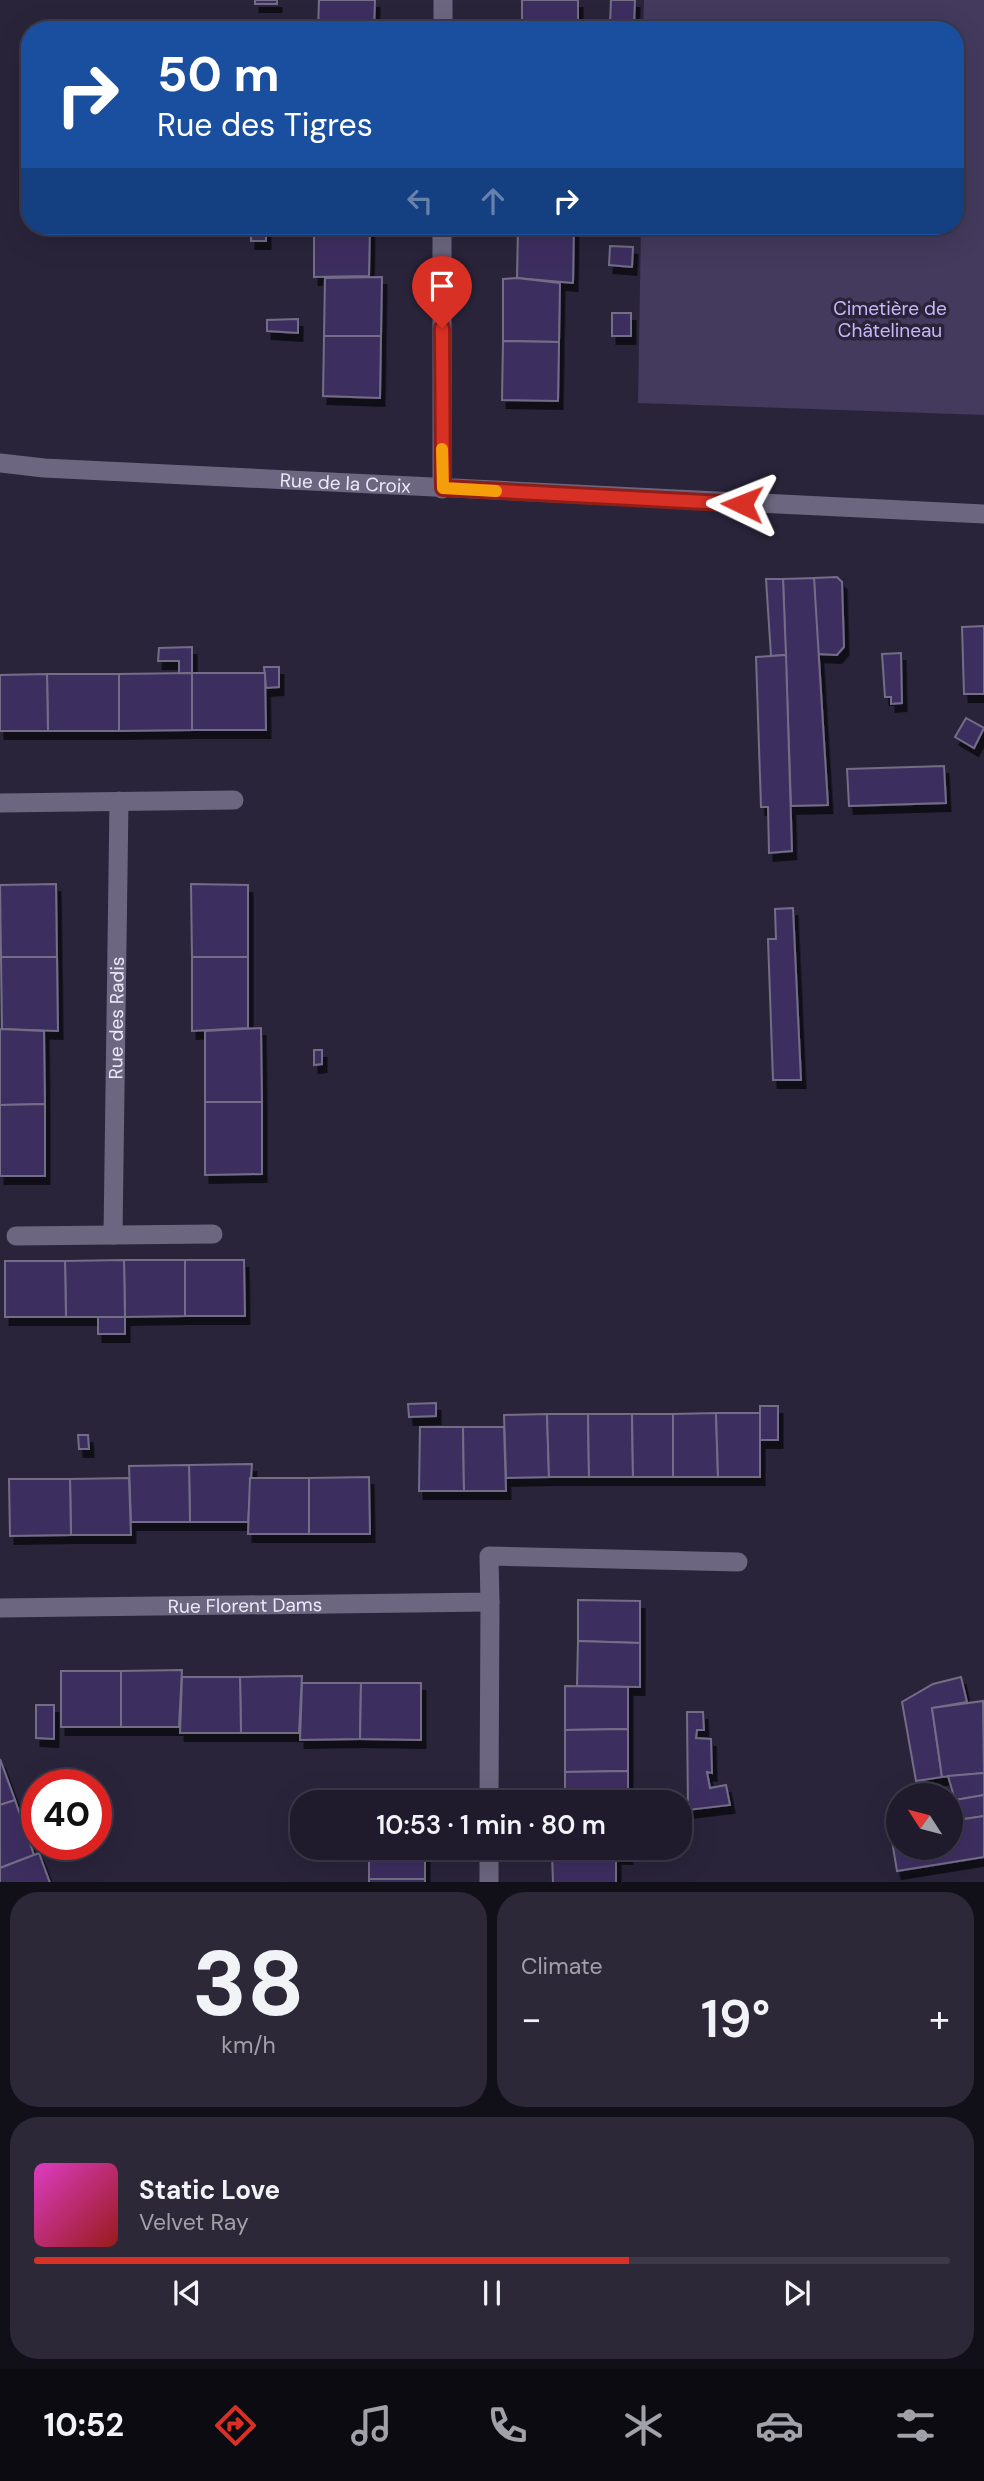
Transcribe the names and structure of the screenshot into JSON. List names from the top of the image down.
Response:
{
  "streets": {
    "street": ["Rue de la Croix", "Rue des Radis", "Rue Florent Dams"]
  },
  "parks": ["Cimetière de Châtelineau"],
  "north": "top left",
  "page": {
    "turn": ["50 m", "Rue des Tigres"],
    "limit": "40",
    "trip": "10:53 · 1 min · 80 m",
    "tile": [
      ["38", "km/h"],
      "Climate"
    ],
    "heat": ["−", "19°", "+"],
    "song": ["Static Love", "Velvet Ray"],
    "tabs": "10:52"
  }
}
